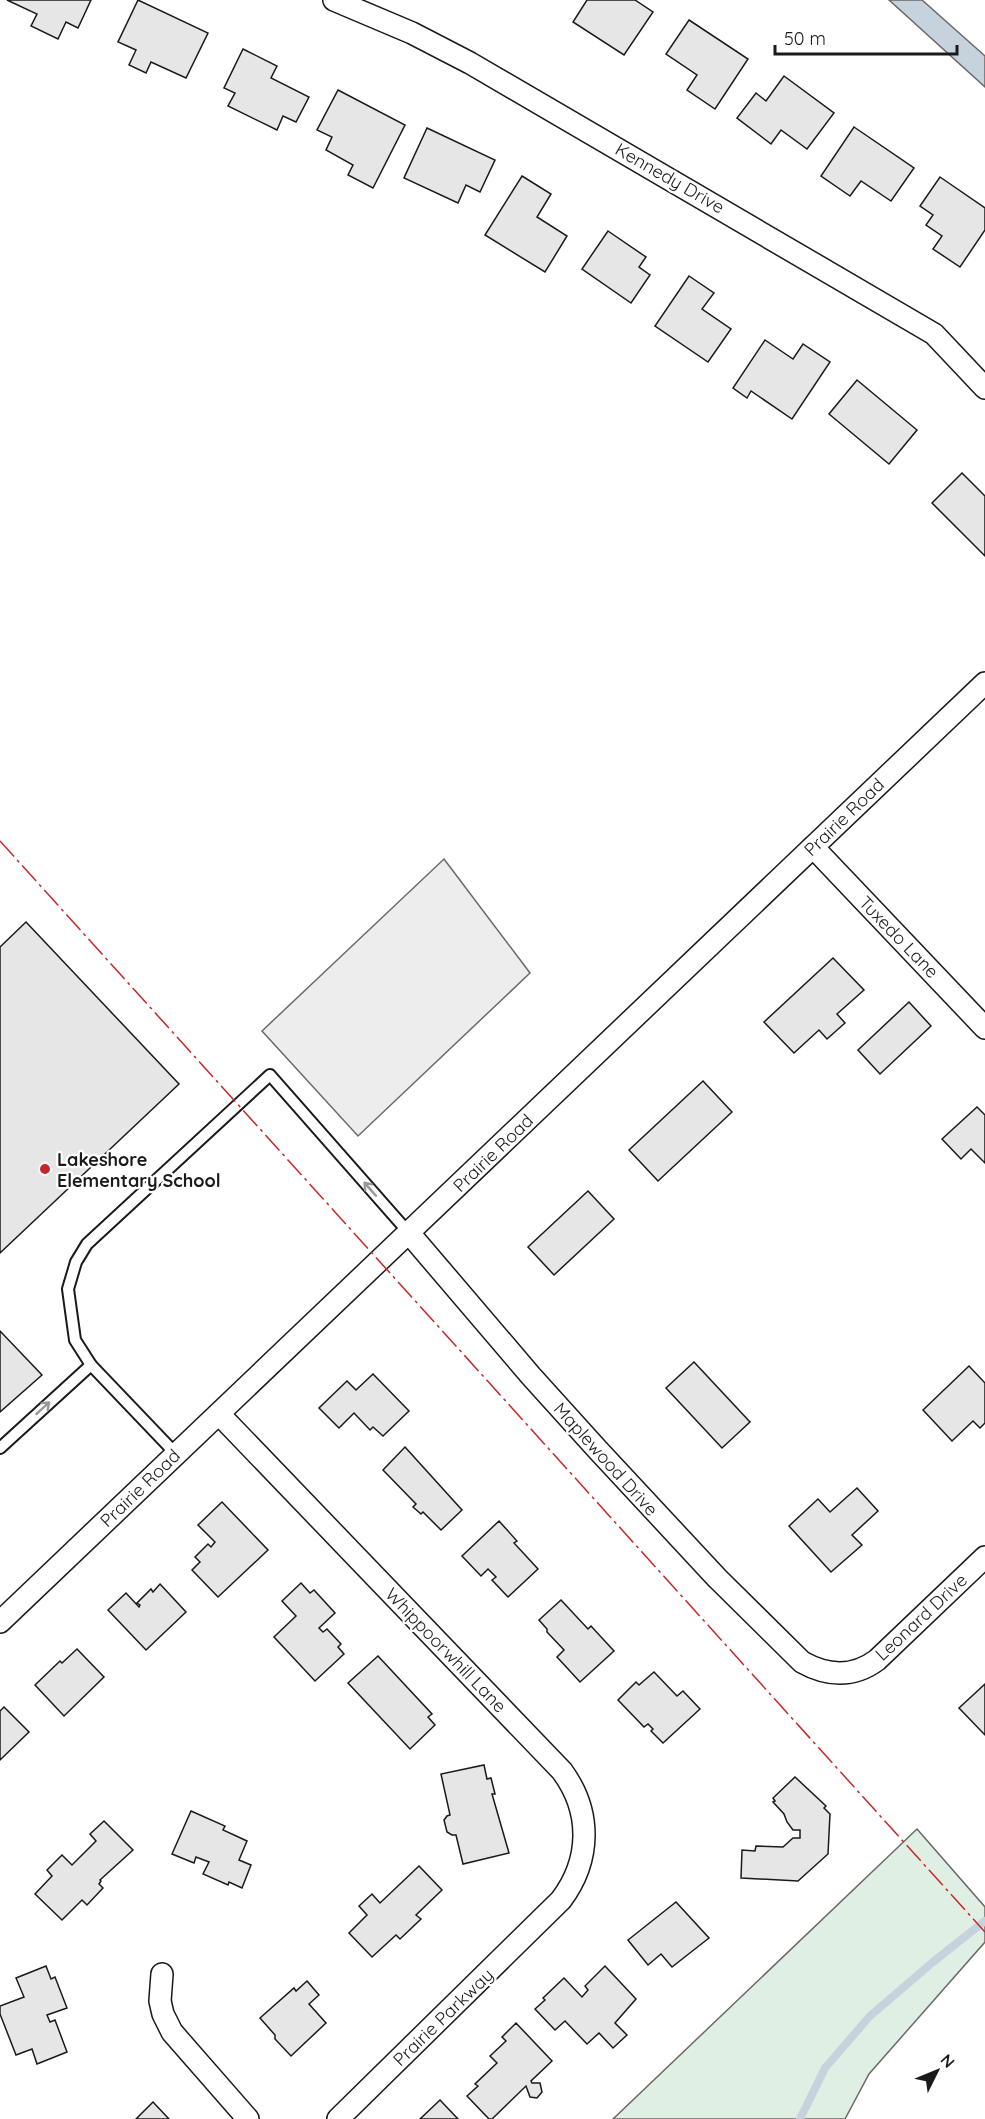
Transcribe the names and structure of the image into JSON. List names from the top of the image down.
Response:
{
  "streets": {
    "street": [
      "Kennedy Drive",
      "Prairie Road",
      "Tuxedo Lane",
      "Maplewood Drive",
      "Leonard Drive",
      "Whippoorwhill Lane",
      "Prairie Parkway"
    ]
  },
  "crossings": [
    ["Prairie Road", "Tuxedo Lane"],
    ["Prairie Road", "Maplewood Drive"],
    ["Prairie Road", "Whippoorwhill Lane"],
    ["Maplewood Drive", "Leonard Drive"],
    ["Whippoorwhill Lane", "Prairie Parkway"]
  ],
  "places": ["Lakeshore Elementary School"],
  "scale_bar": "50 m",
  "north": "top right"
}
